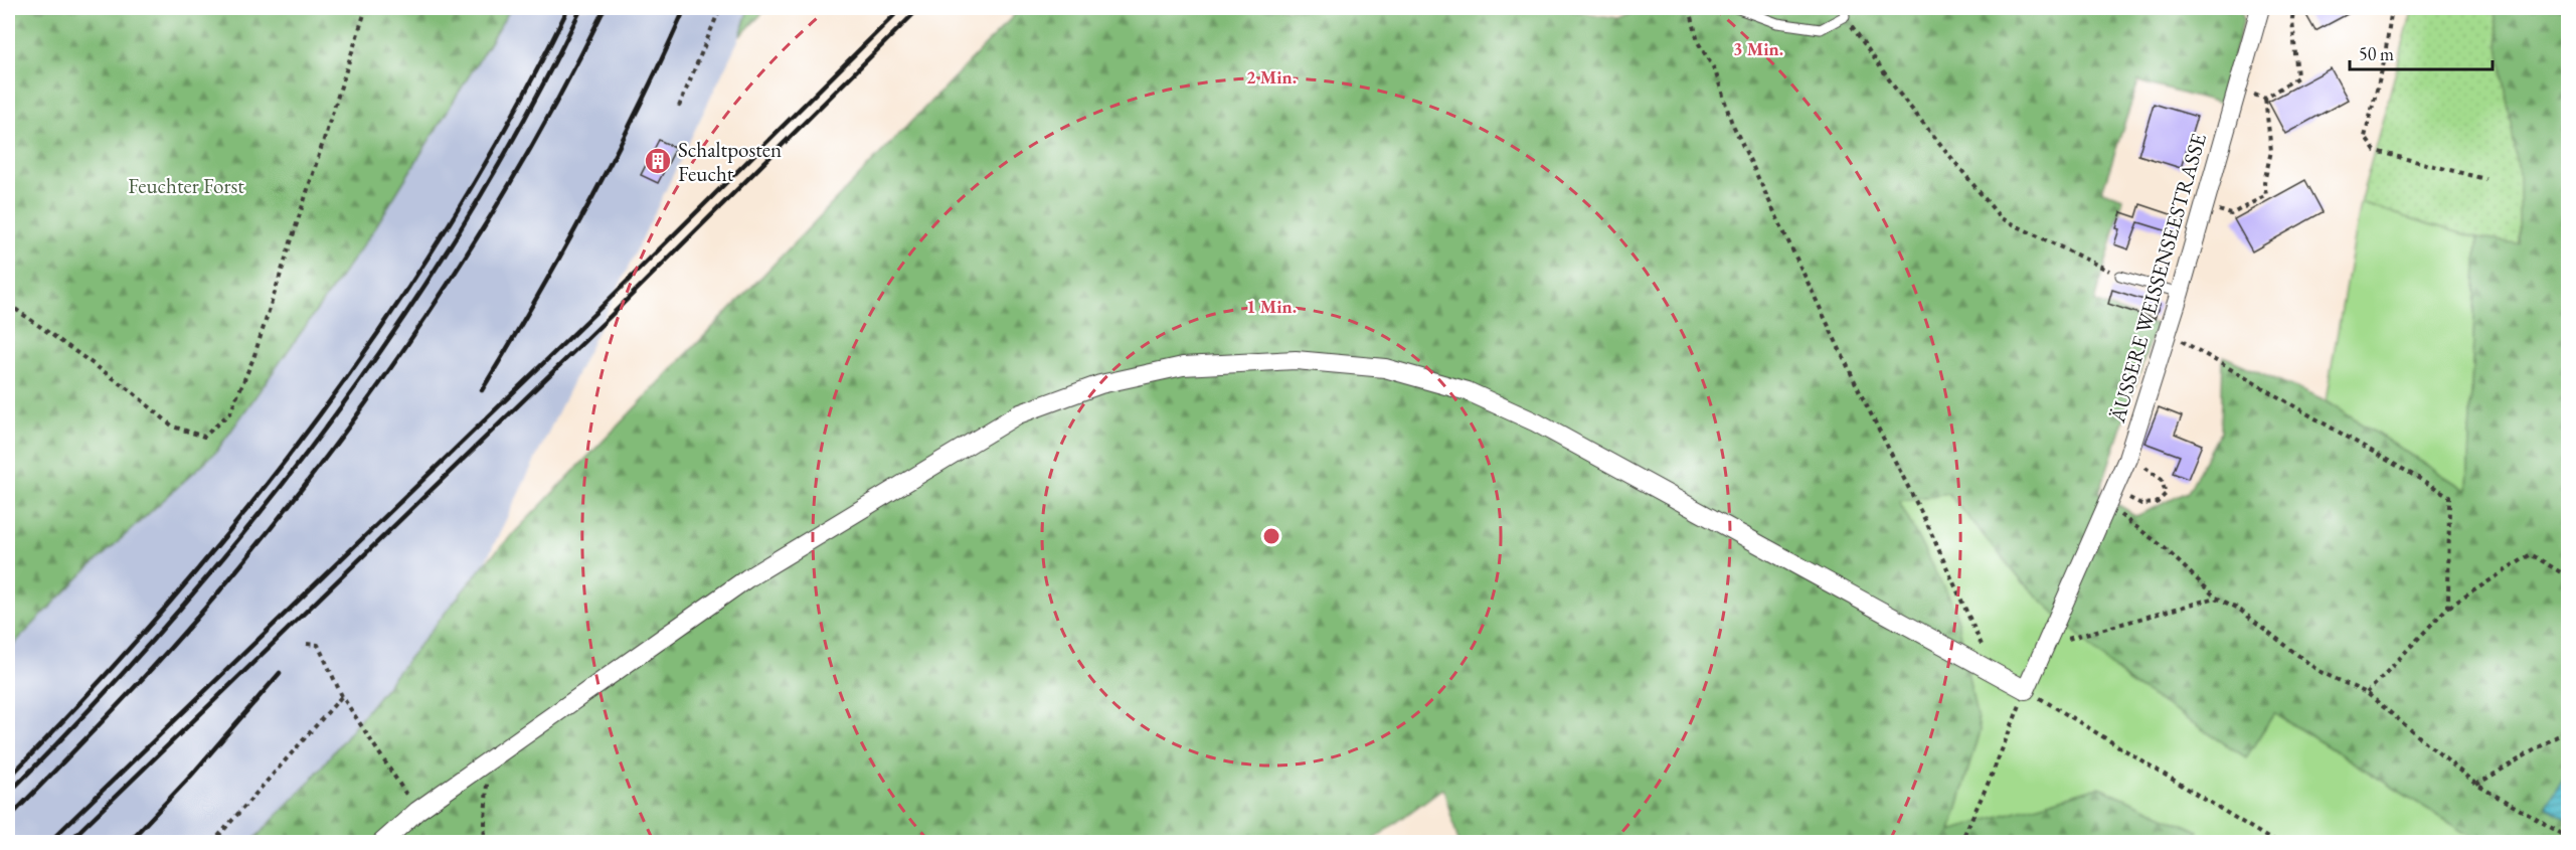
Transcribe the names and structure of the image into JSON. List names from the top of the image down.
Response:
{
  "streets": {
    "street": ["ÄUSSERE WEISSENSEESTRASSE"]
  },
  "parks": ["Feuchter Forst"],
  "places": {
    "building": ["Schaltposten Feucht"]
  },
  "scale_bar": "50 m",
  "rings": ["3 Min.", "2 Min.", "1 Min."]
}
